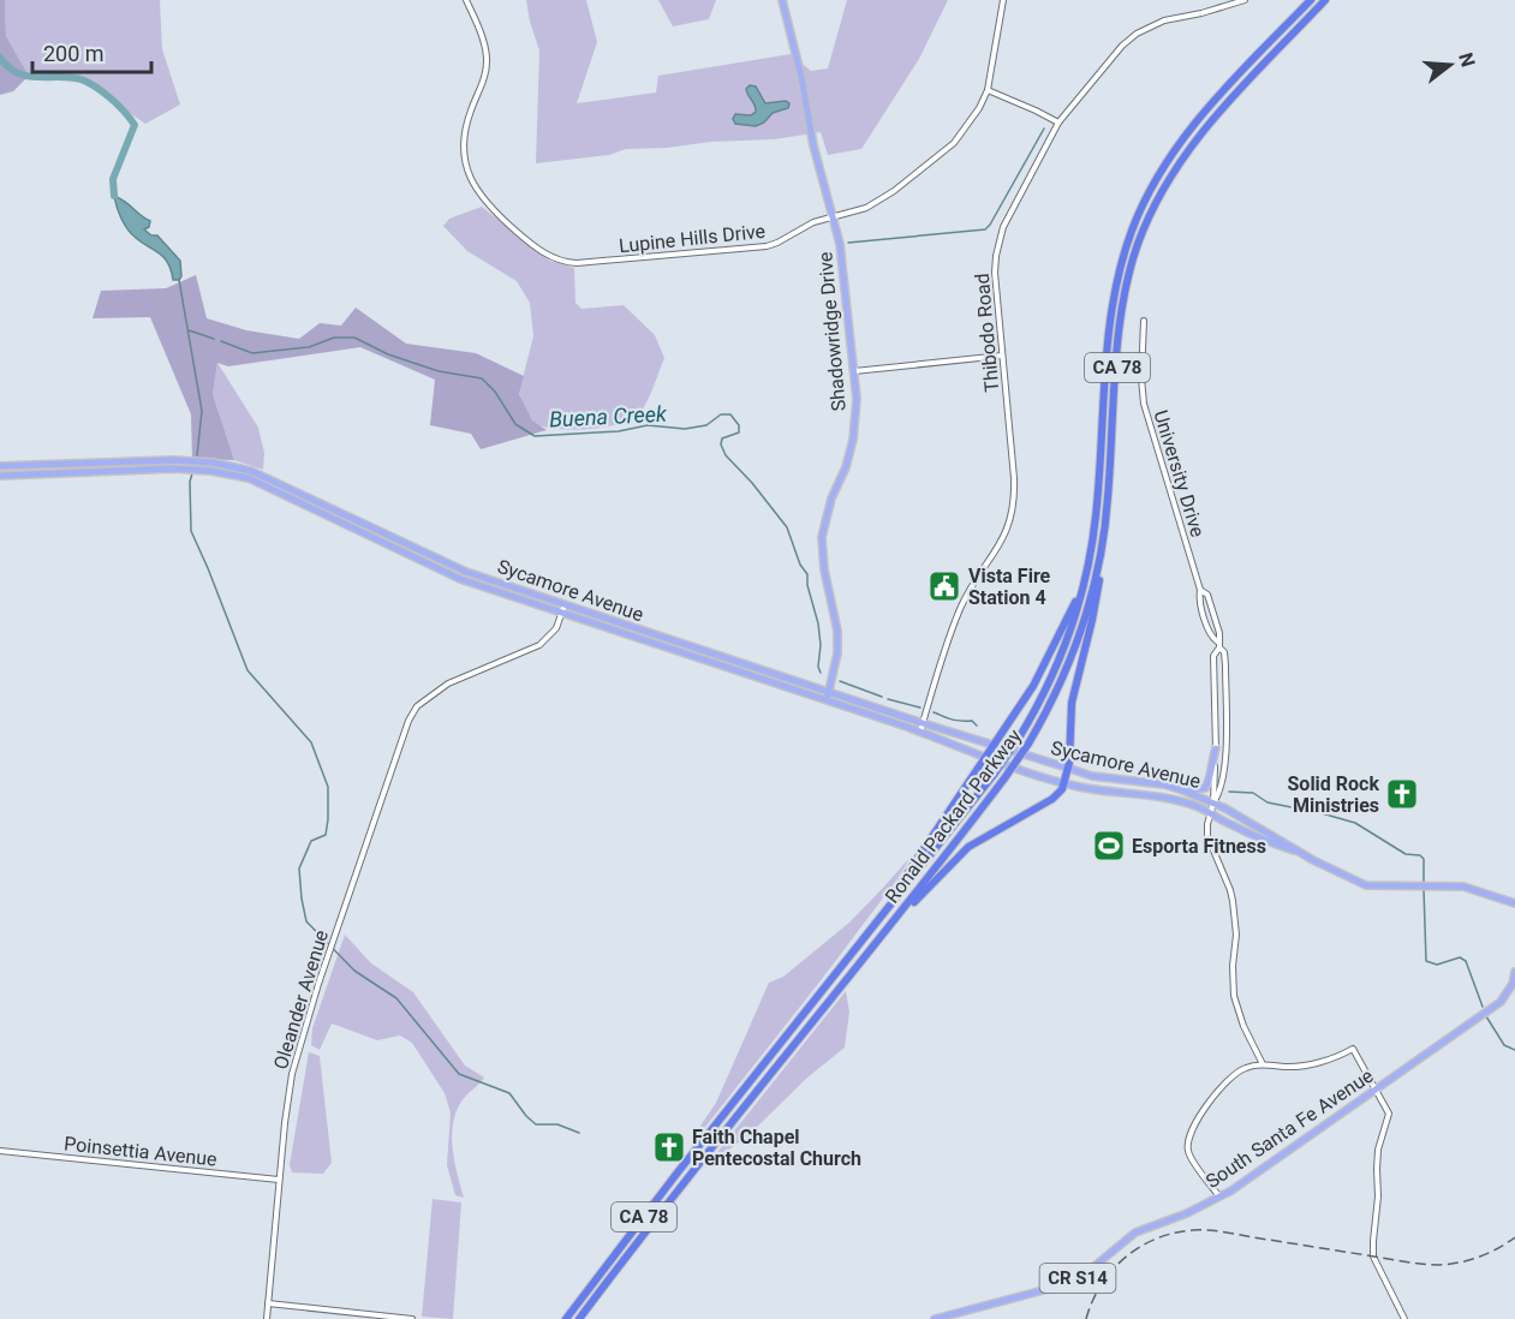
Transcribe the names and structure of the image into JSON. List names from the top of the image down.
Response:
{
  "streets": {
    "highway": ["CA 78", "Ronald Packard Parkway"],
    "main road": [
      "Shadowridge Drive",
      "Sycamore Avenue",
      "South Santa Fe Avenue",
      "CR S14"
    ],
    "street": [
      "Lupine Hills Drive",
      "Thibodo Road",
      "University Drive",
      "Oleander Avenue",
      "Poinsettia Avenue"
    ]
  },
  "crossings": [
    ["Lupine Hills Drive", "Shadowridge Drive"],
    ["Shadowridge Drive", "Sycamore Avenue"],
    ["Thibodo Road", "Sycamore Avenue"],
    ["University Drive", "Sycamore Avenue"],
    ["Sycamore Avenue", "Oleander Avenue"],
    ["Oleander Avenue", "Poinsettia Avenue"]
  ],
  "water": ["Buena Creek"],
  "places": {
    "public building": ["Vista Fire Station 4"],
    "church": ["Solid Rock Ministries", "Faith Chapel Pentecostal Church"],
    "sports": ["Esporta Fitness"]
  },
  "scale_bar": "200 m",
  "north": "right"
}
